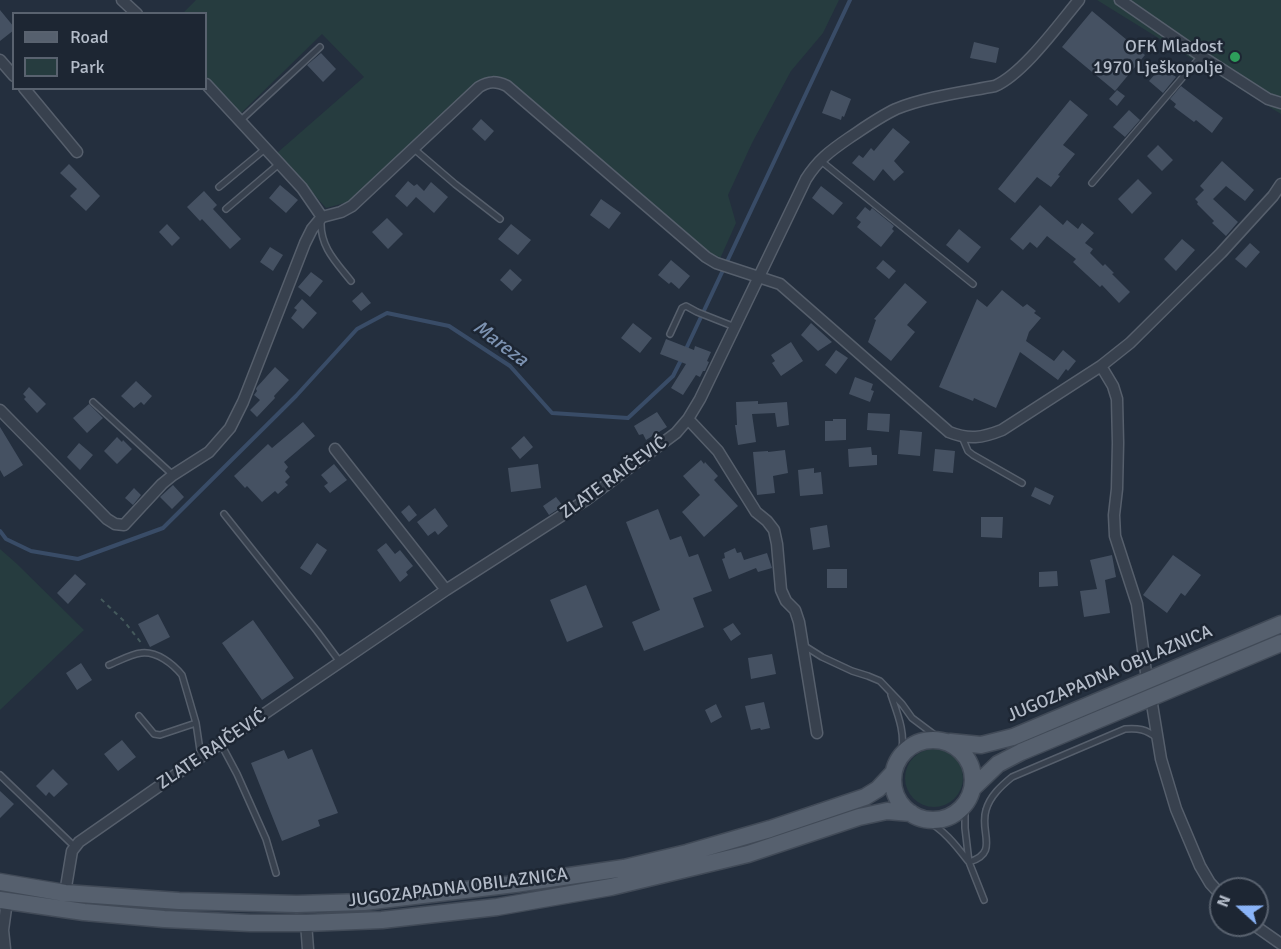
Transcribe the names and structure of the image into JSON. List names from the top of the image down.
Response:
{
  "streets": {
    "main road": ["JUGOZAPADNA OBILAZNICA"],
    "street": ["ZLATE RAIČEVIĆ"]
  },
  "water": ["Mareza"],
  "places": ["OFK Mladost 1970 Lješkopolje"],
  "legend": ["Road", "Park"],
  "north": "left"
}
